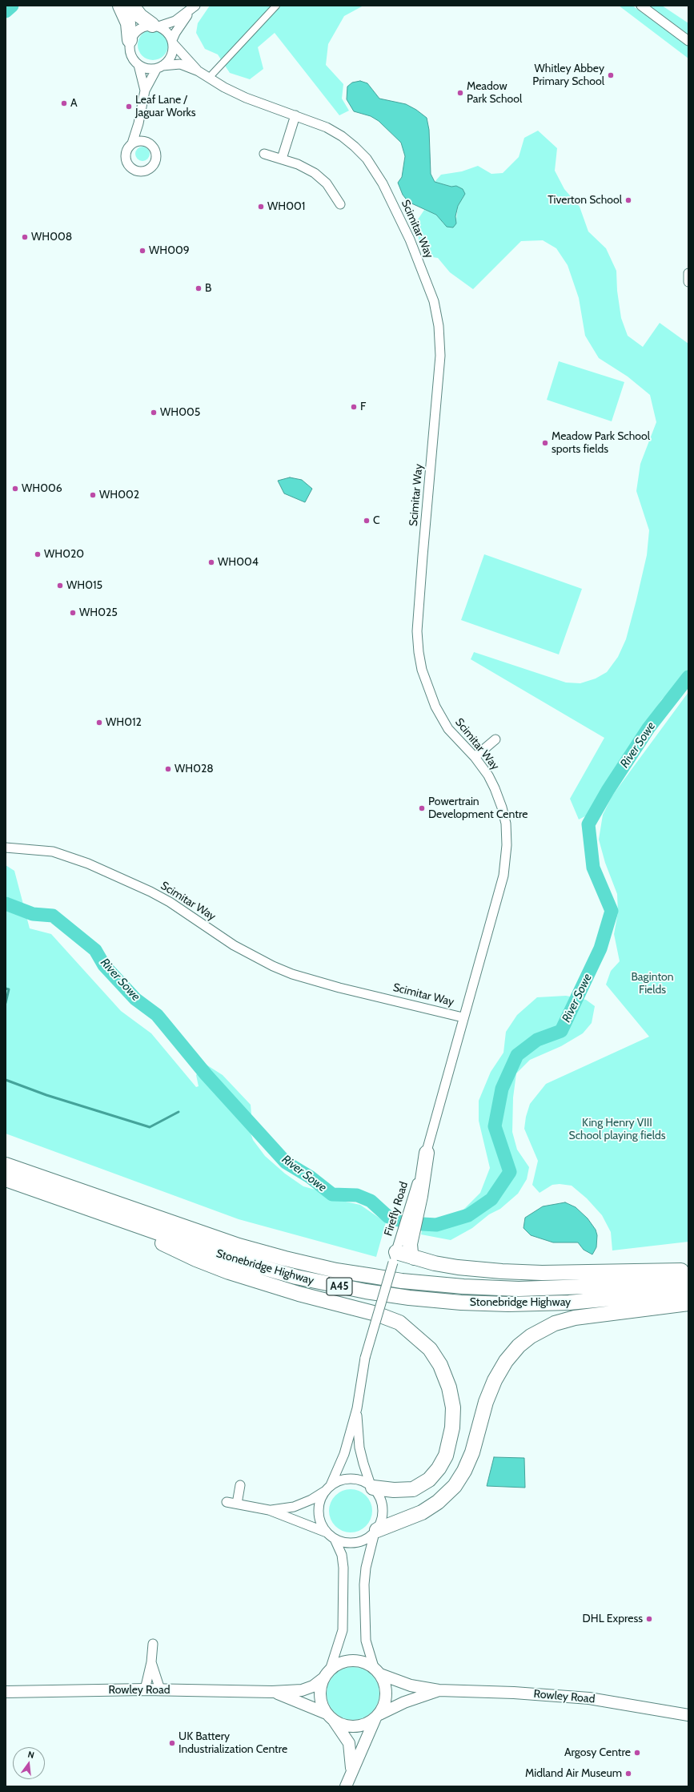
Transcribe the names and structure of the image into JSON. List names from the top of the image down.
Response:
{
  "streets": {
    "highway": ["Stonebridge Highway", "A45"],
    "street": ["Scimitar Way", "Rowley Road"]
  },
  "water": ["River Sowe"],
  "parks": ["Baginton Fields", "King Henry VIII School playing fields"],
  "places": [
    "Whitley Abbey Primary School",
    "Meadow Park School",
    "A",
    "Leaf Lane / Jaguar Works",
    "Tiverton School",
    "WH001",
    "WH008",
    "WH009",
    "B",
    "F",
    "WH005",
    "Meadow Park School sports fields",
    "WH006",
    "WH002",
    "C",
    "WH020",
    "WH004",
    "WH015",
    "WH025",
    "WH012",
    "WH028",
    "Powertrain Development Centre",
    "DHL Express",
    "UK Battery Industrialization Centre",
    "Argosy Centre",
    "Midland Air Museum"
  ],
  "north": "top"
}
